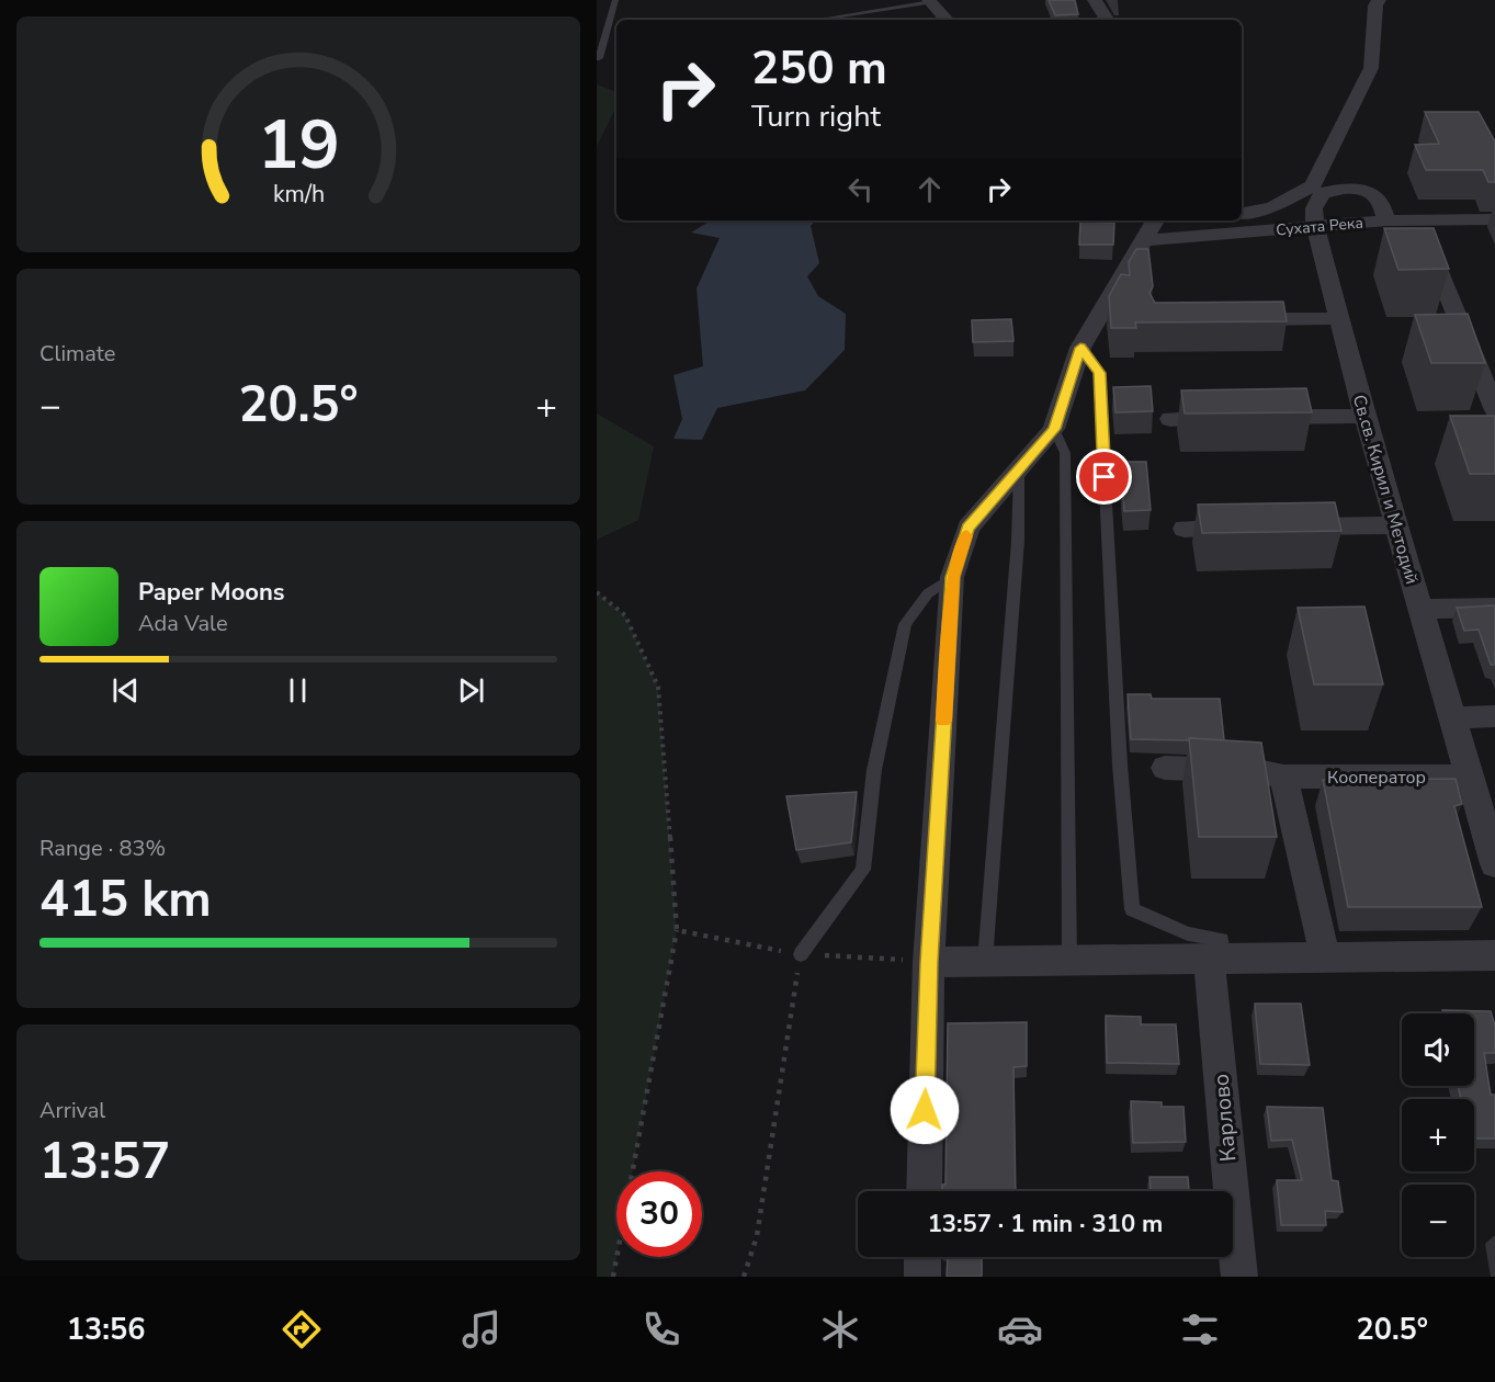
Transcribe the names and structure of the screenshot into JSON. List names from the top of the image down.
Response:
{
  "streets": {
    "street": [
      "Сухата Река",
      "Св.св. Кирил и Методий",
      "Кооператор",
      "Карлово"
    ]
  },
  "crossings": [
    ["Сухата Река", "Св.св. Кирил и Методий"],
    ["Св.св. Кирил и Методий", "Кооператор"]
  ],
  "page": {
    "turn": ["250 m", "Turn right"],
    "tile": [
      "Climate",
      ["Range · 83%", "415 km"],
      ["Arrival", "13:57"]
    ],
    "heat": ["−", "20.5°", "+"],
    "song": ["Paper Moons", "Ada Vale"],
    "map_buttons": ["+", "−"],
    "limit": "30",
    "trip": "13:57 · 1 min · 310 m",
    "tabs": ["13:56", "20.5°"],
    "gauge": ["19", "km/h"]
  }
}
